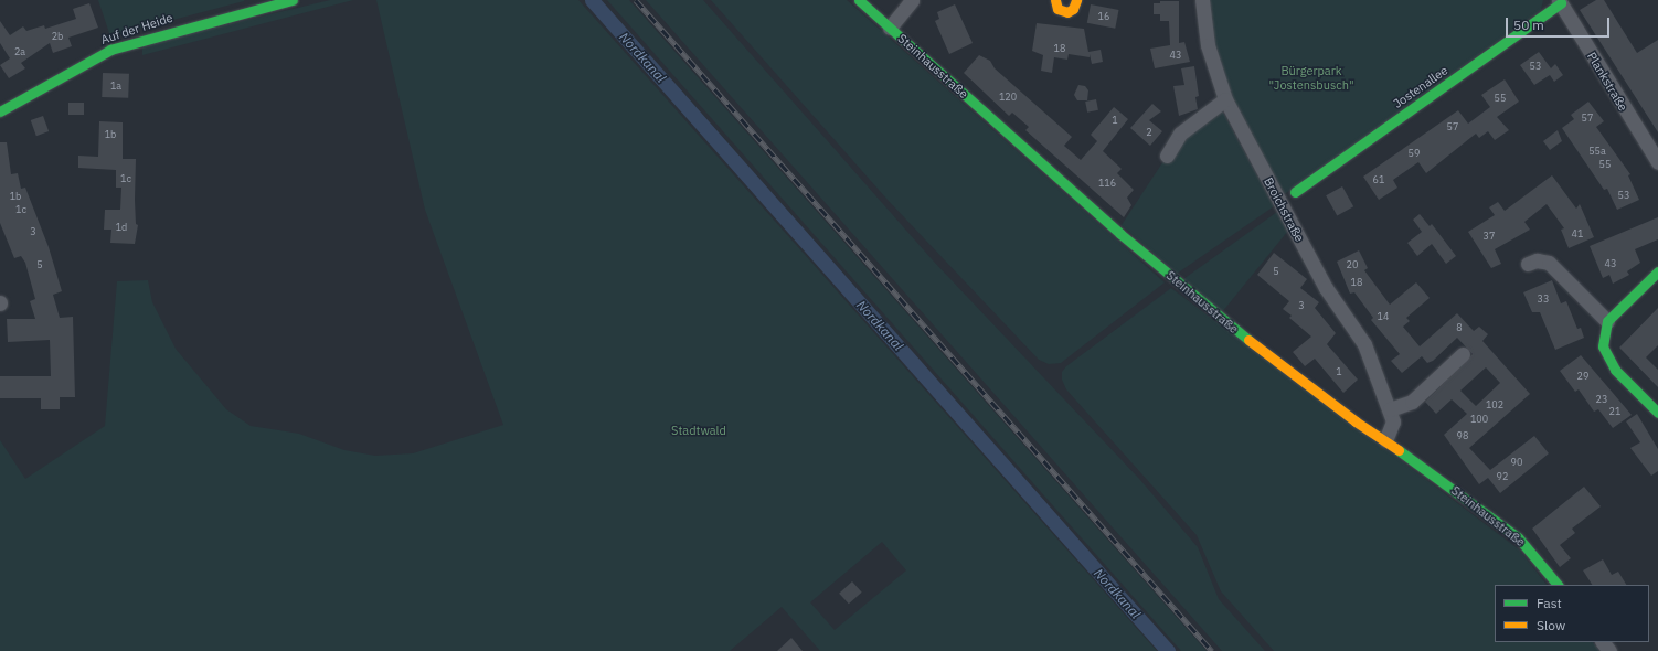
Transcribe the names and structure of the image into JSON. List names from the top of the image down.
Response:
{
  "streets": {
    "street": [
      "Auf der Heide",
      "Steinhausstraße",
      "Plankstraße",
      "Jostenallee",
      "Broichstraße"
    ]
  },
  "crossings": [
    ["Steinhausstraße", "Broichstraße"],
    ["Plankstraße", "Jostenallee"]
  ],
  "water": ["Nordkanal"],
  "parks": ["Bürgerpark \"Jostensbusch\"", "Stadtwald"],
  "house_numbers": [
    "16",
    "2b",
    "18",
    "2a",
    "43",
    "53",
    "1a",
    "120",
    "55",
    "57",
    "1",
    "57",
    "2",
    "1b",
    "55a",
    "59",
    "55",
    "1c",
    "61",
    "116",
    "53",
    "1b",
    "1c",
    "1d",
    "3",
    "41",
    "37",
    "43",
    "5",
    "20",
    "5",
    "18",
    "33",
    "3",
    "14",
    "8",
    "1",
    "29",
    "23",
    "102",
    "21",
    "100",
    "98",
    "90",
    "92"
  ],
  "legend": ["Fast", "Slow"],
  "scale_bar": "50 m"
}
